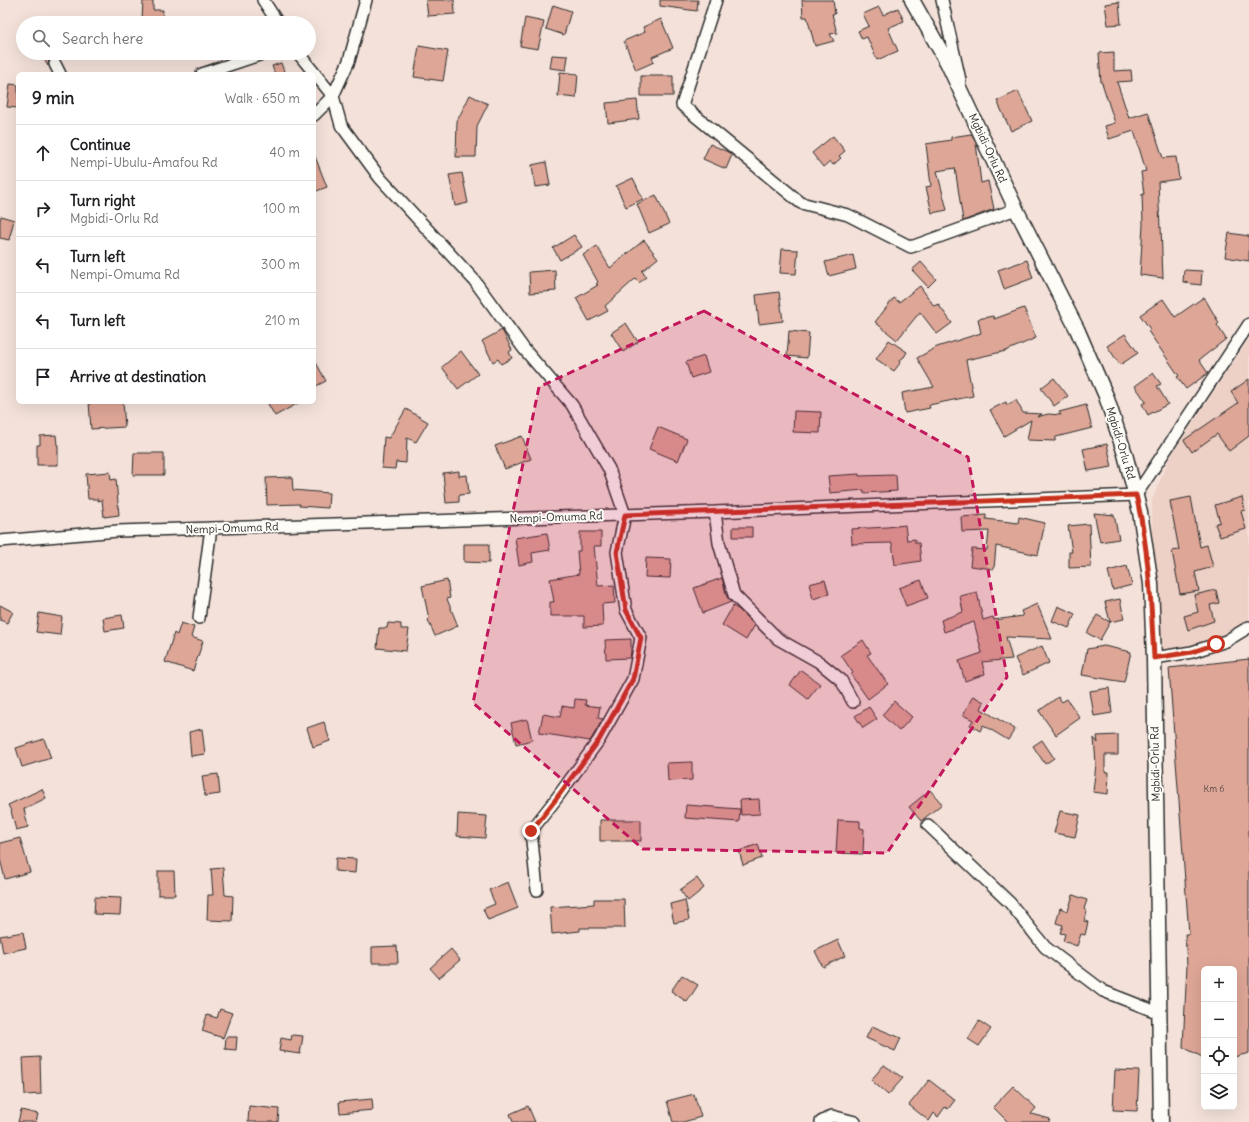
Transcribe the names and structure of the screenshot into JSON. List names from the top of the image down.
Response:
{
  "streets": {
    "main road": ["Mgbidi-Orlu Rd"],
    "street": ["Nempi-Omuma Rd"]
  },
  "crossings": [
    ["Mgbidi-Orlu Rd", "Nempi-Omuma Rd"]
  ],
  "house_numbers": ["Km 6"],
  "page": {
    "search": "Search here",
    "heading": ["9 min", "Walk · 650 m"],
    "list": [
      ["Continue", "Nempi-Ubulu-Amafou Rd", "40 m"],
      ["Turn right", "Mgbidi-Orlu Rd", "100 m"],
      ["Turn left", "Nempi-Omuma Rd", "300 m"],
      ["Turn left", "210 m"],
      "Arrive at destination"
    ],
    "map_buttons": ["+", "−"]
  }
}
